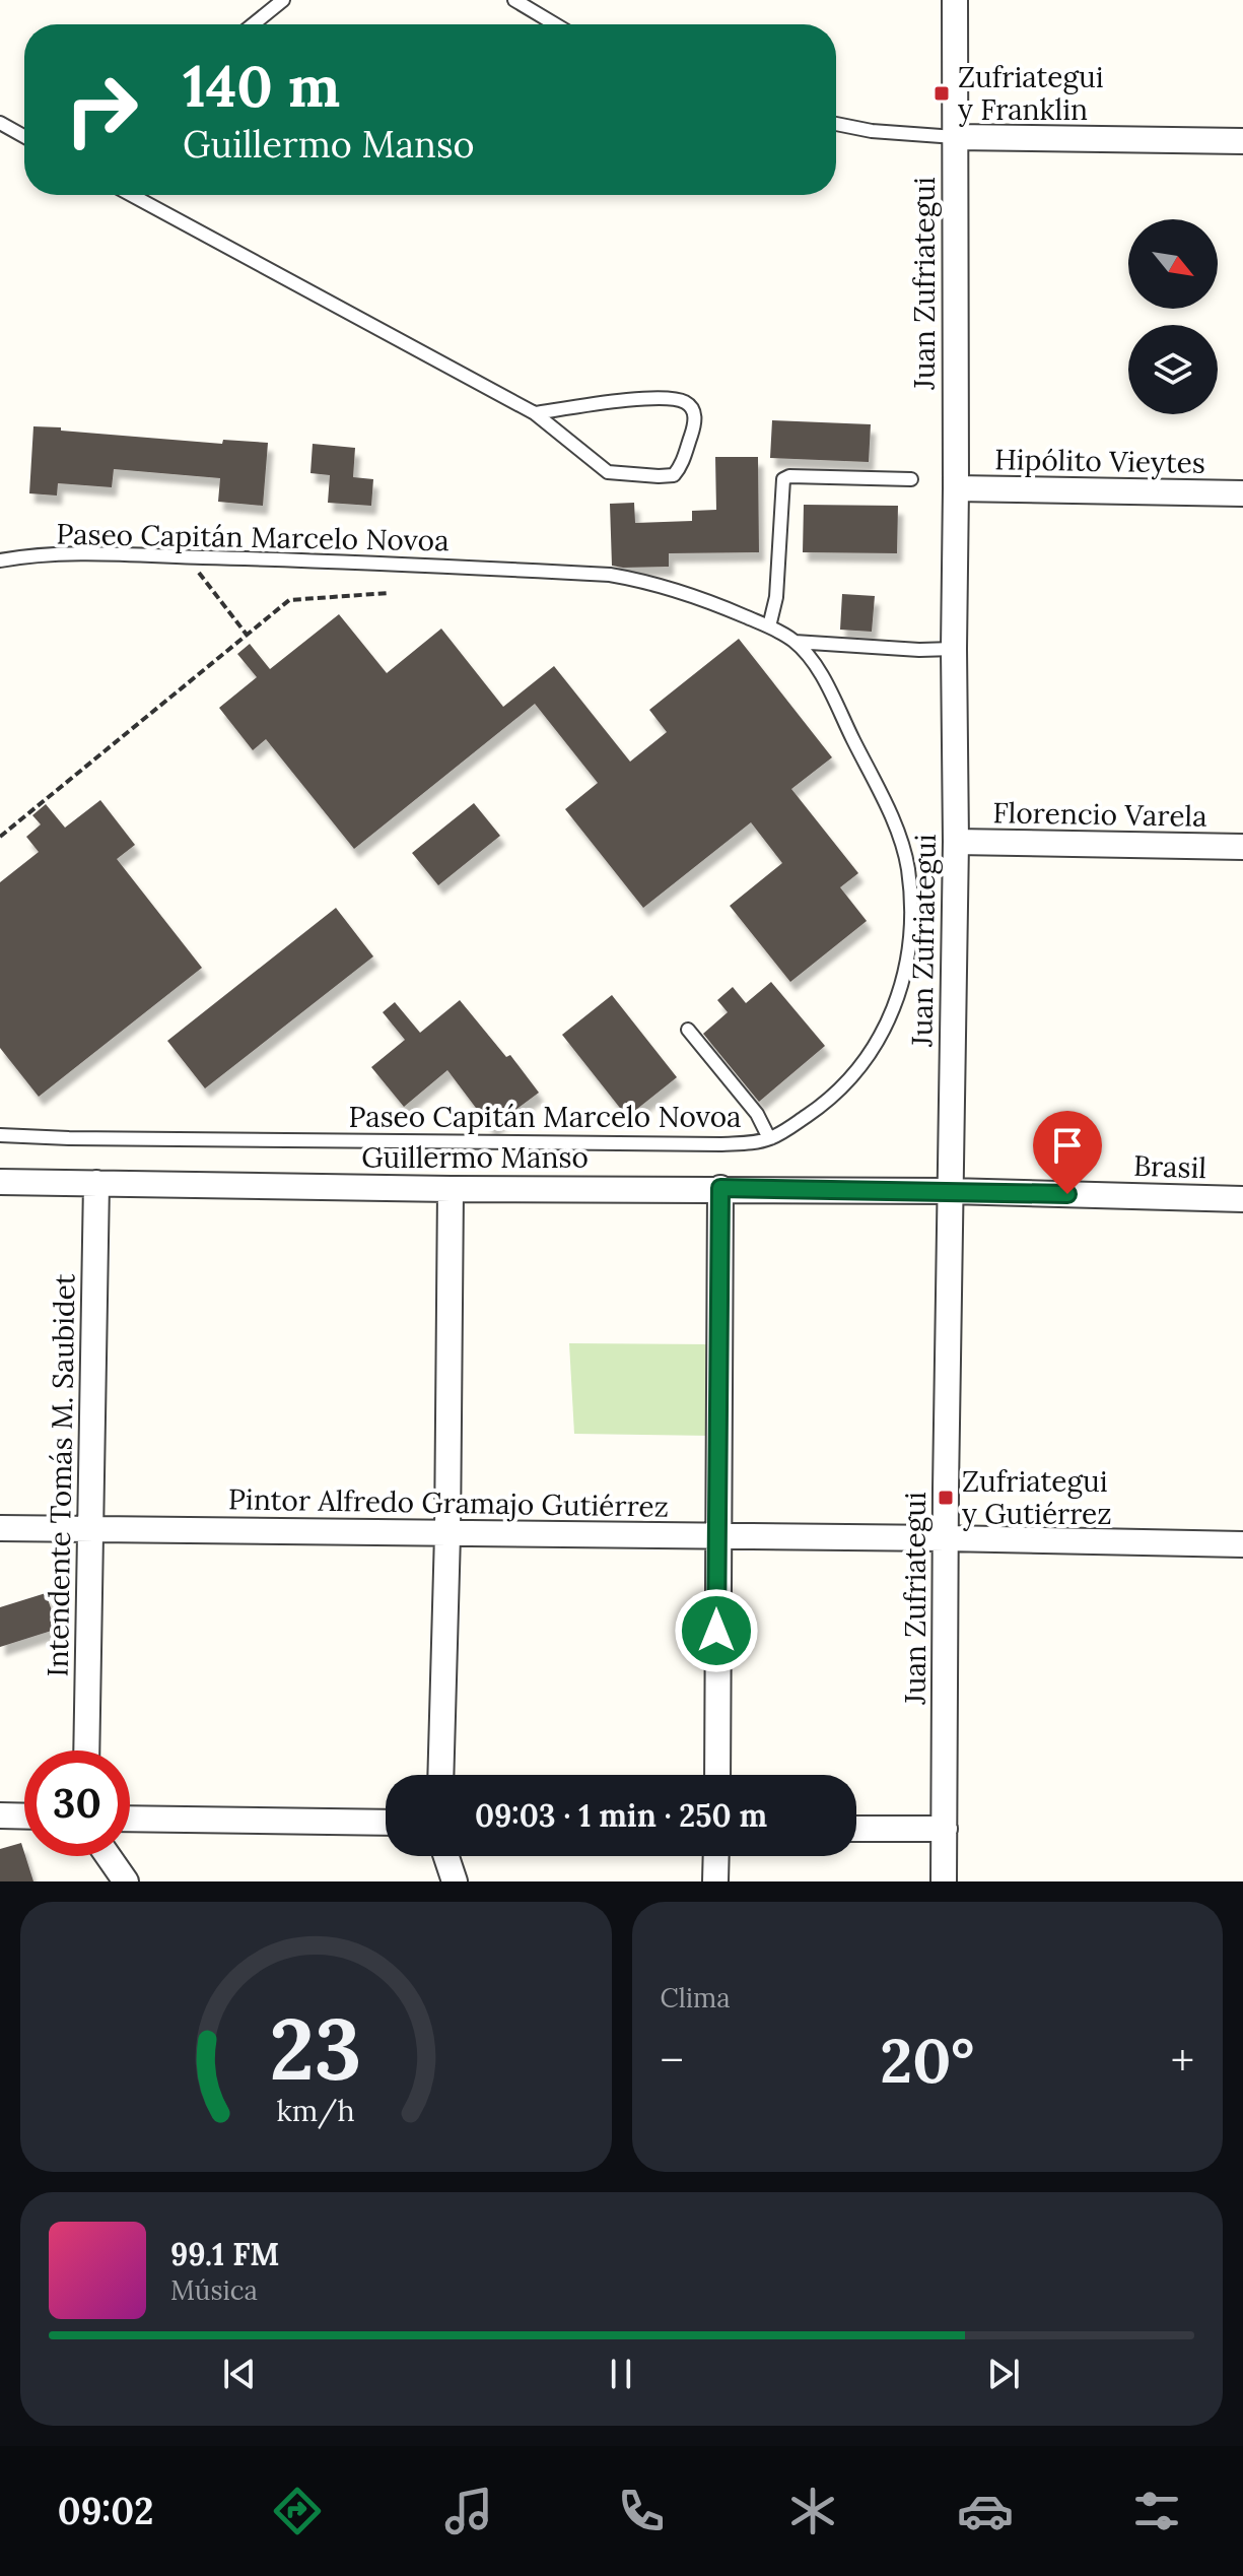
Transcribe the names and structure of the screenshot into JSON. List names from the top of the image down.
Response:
{
  "streets": {
    "street": [
      "Juan Zufriategui",
      "Hipólito Vieytes",
      "Florencio Varela",
      "Guillermo Manso",
      "Brasil",
      "Intendente Tomás M. Saubidet",
      "Pintor Alfredo Gramajo Gutiérrez"
    ],
    "lane": ["Paseo Capitán Marcelo Novoa"]
  },
  "crossings": [
    ["Juan Zufriategui", "Hipólito Vieytes"],
    ["Juan Zufriategui", "Florencio Varela"],
    ["Juan Zufriategui", "Guillermo Manso"],
    ["Juan Zufriategui", "Brasil"],
    ["Juan Zufriategui", "Pintor Alfredo Gramajo Gutiérrez"],
    ["Guillermo Manso", "Brasil"],
    ["Guillermo Manso", "Intendente Tomás M. Saubidet"],
    ["Intendente Tomás M. Saubidet", "Pintor Alfredo Gramajo Gutiérrez"]
  ],
  "places": {
    "transit": ["Zufriategui y Franklin", "Zufriategui y Gutiérrez"]
  },
  "north": "bottom right",
  "page": {
    "turn": ["140 m", "Guillermo Manso"],
    "limit": "30",
    "trip": "09:03 · 1 min · 250 m",
    "tile": "Clima",
    "heat": ["−", "20°", "+"],
    "song": ["99.1 FM", "Música"],
    "tabs": "09:02",
    "gauge": ["23", "km/h"]
  }
}
